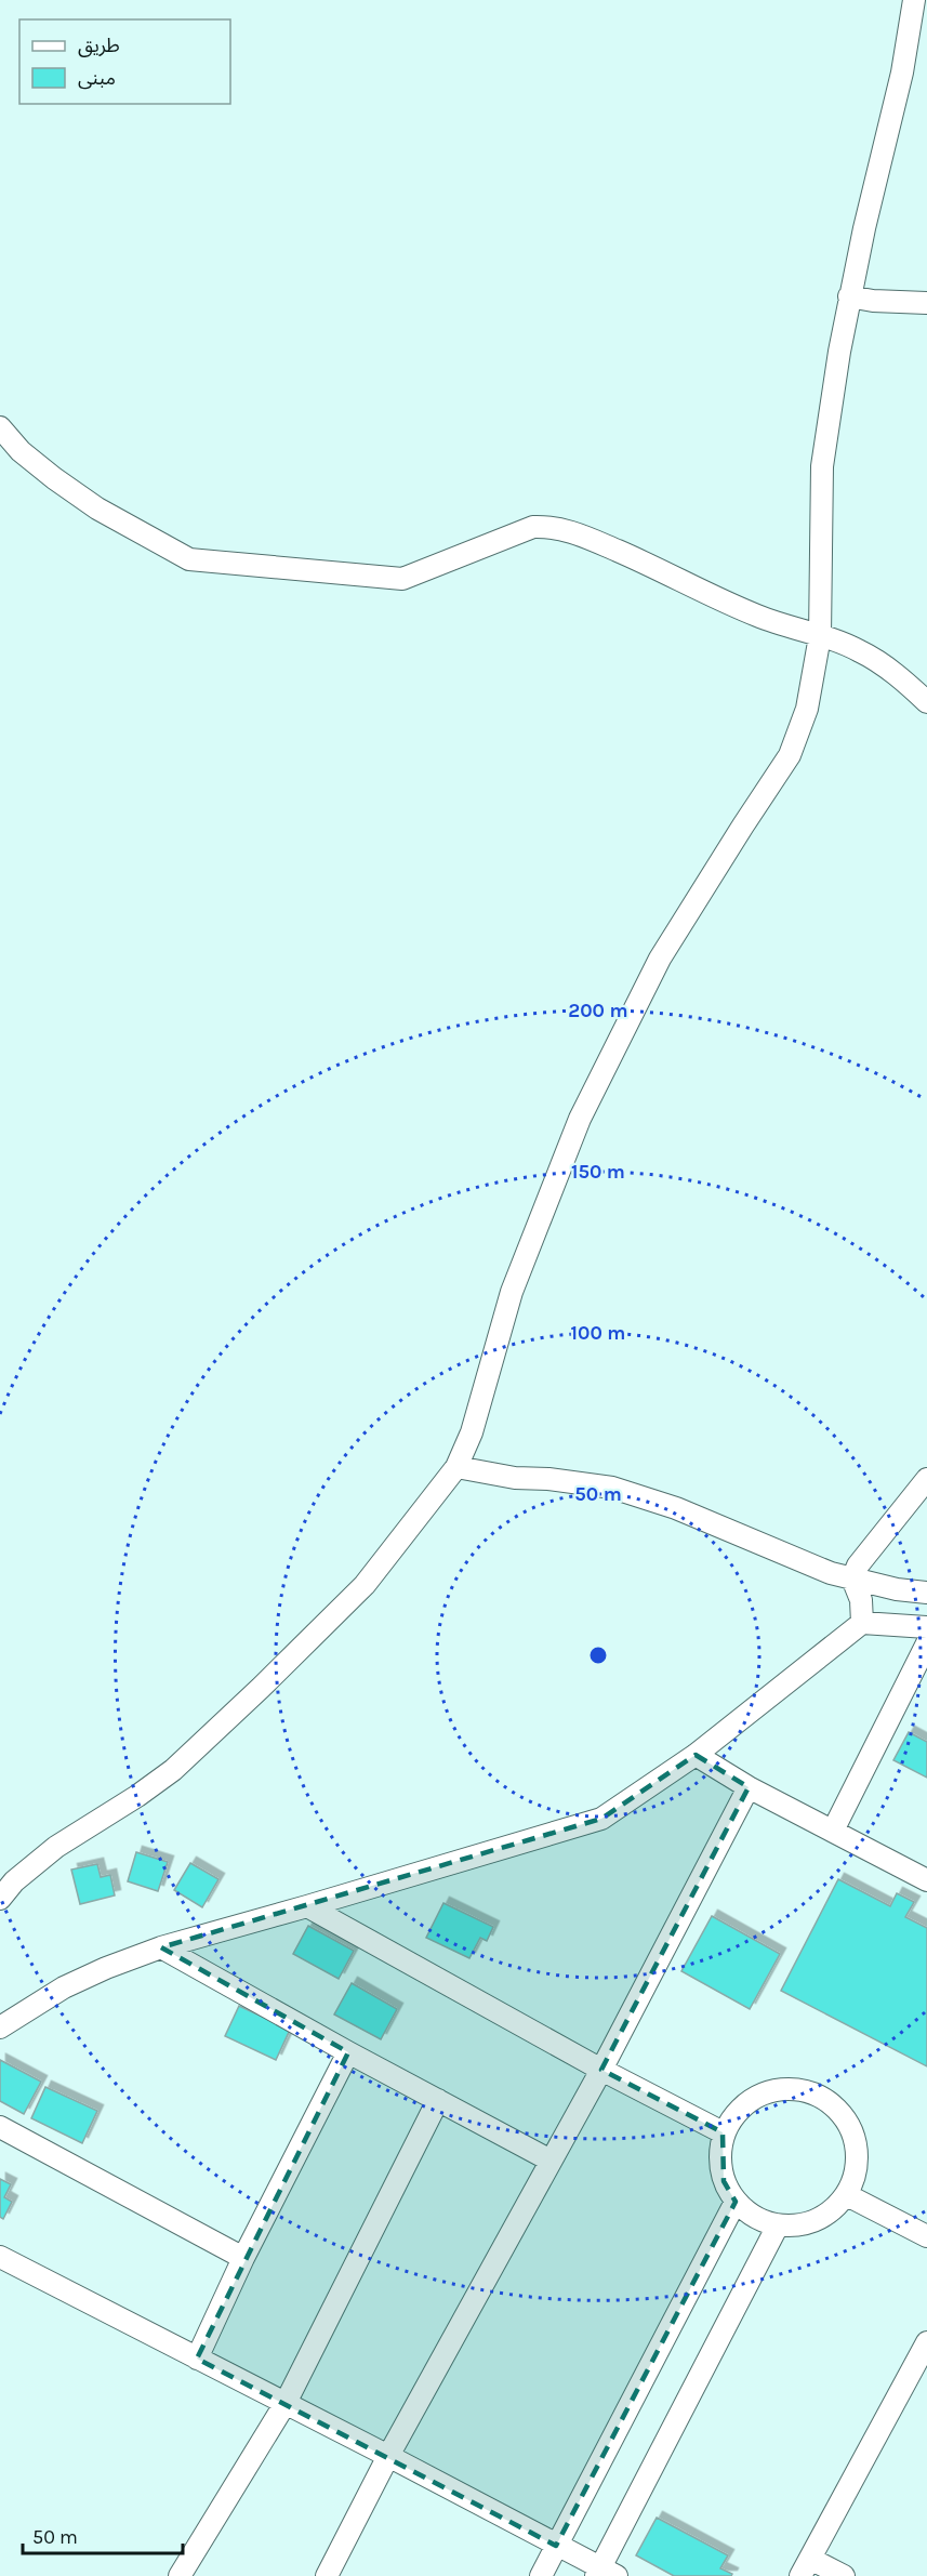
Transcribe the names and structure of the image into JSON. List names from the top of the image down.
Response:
{
  "legend": ["طريق", "مبنى"],
  "scale_bar": "50 m",
  "rings": [
    "200 m",
    "150 m",
    "100 m",
    "50 m"
  ]
}
